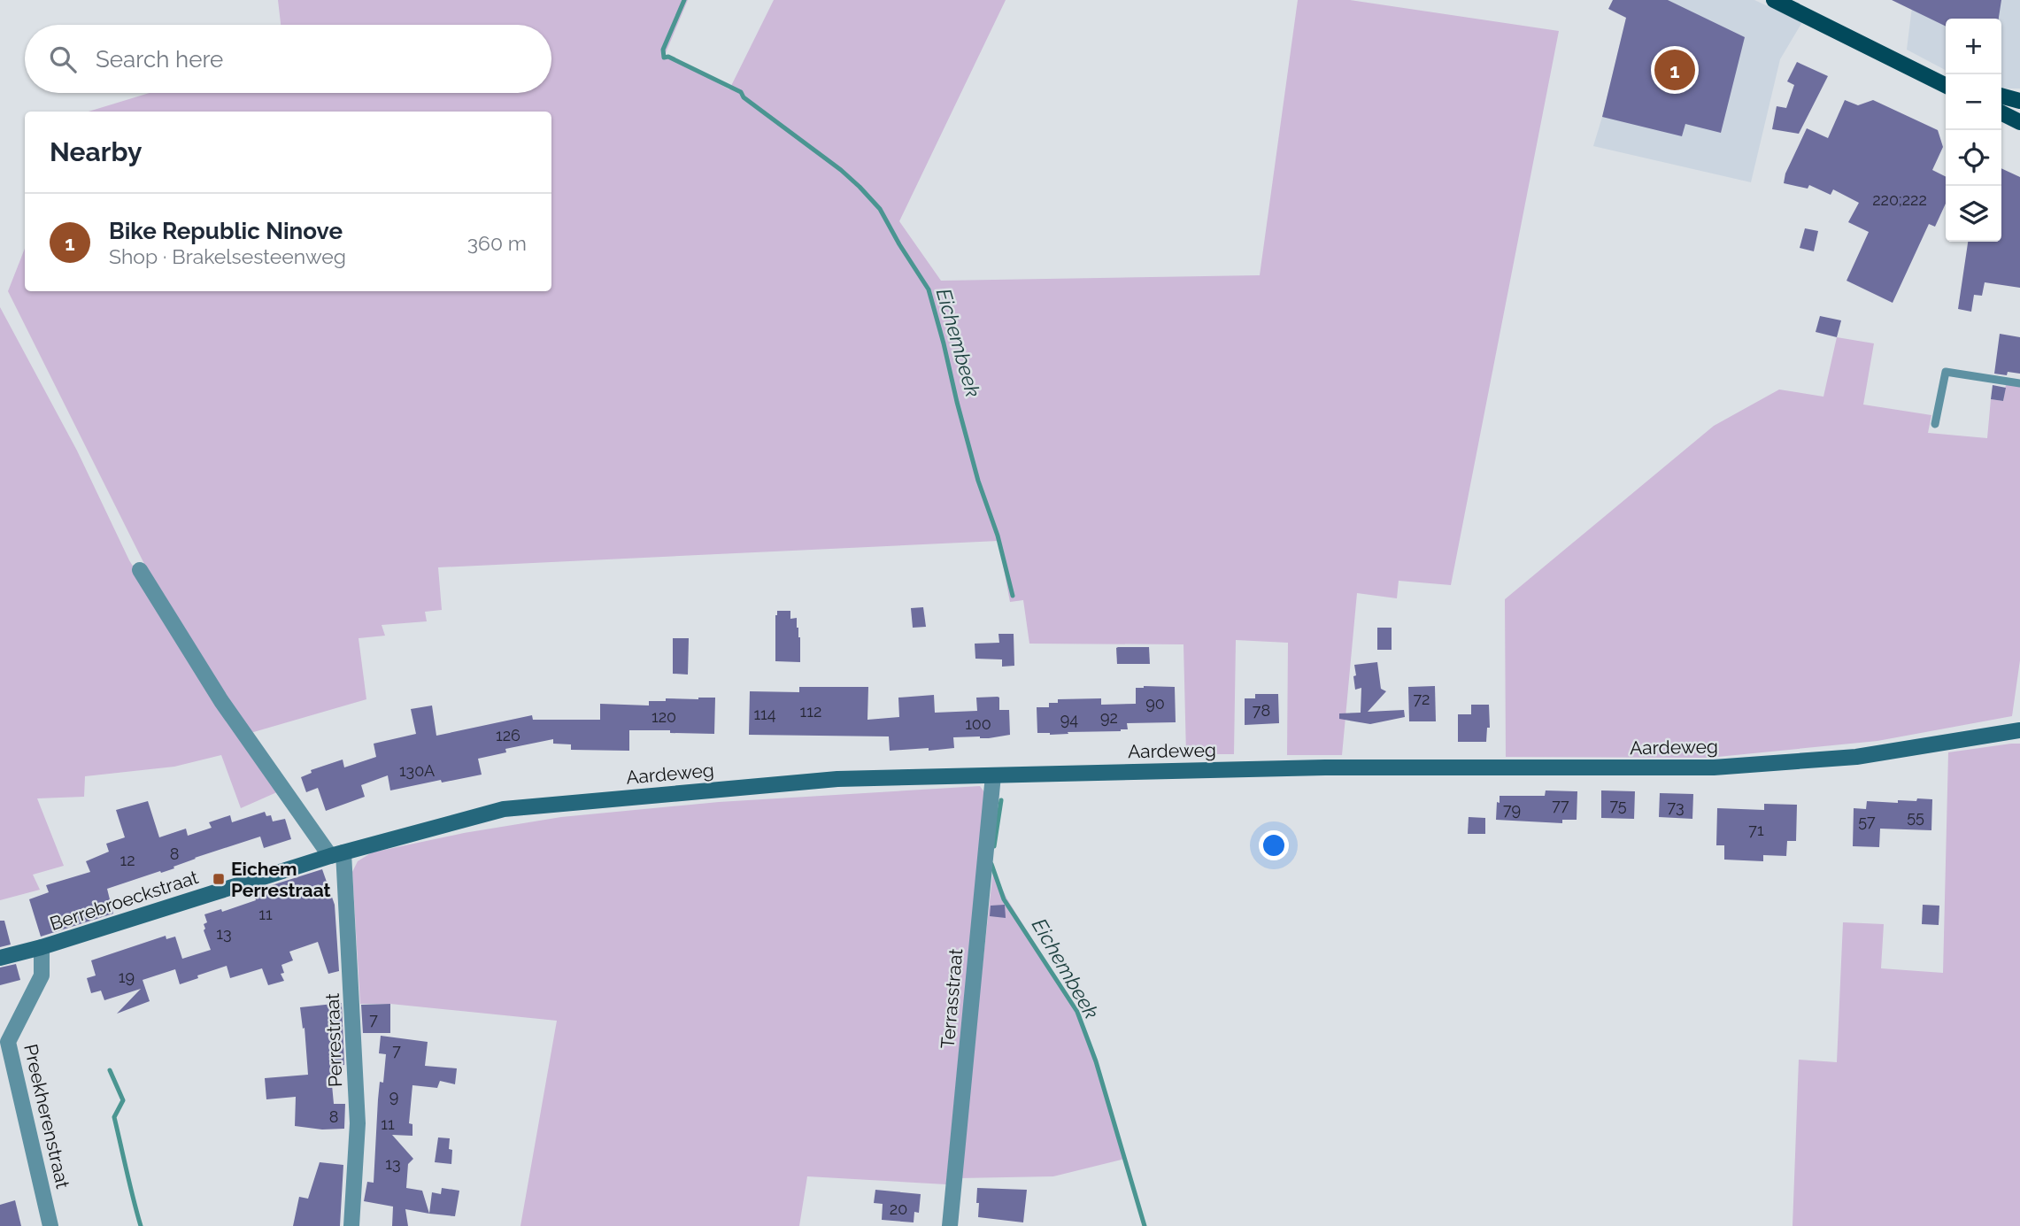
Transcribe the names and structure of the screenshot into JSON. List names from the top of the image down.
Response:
{
  "streets": {
    "street": [
      "Aardeweg",
      "Berrebroeckstraat",
      "Terrasstraat",
      "Perrestraat",
      "Preekherenstraat"
    ]
  },
  "crossings": [
    ["Aardeweg", "Berrebroeckstraat"],
    ["Aardeweg", "Terrasstraat"],
    ["Aardeweg", "Perrestraat"],
    ["Berrebroeckstraat", "Perrestraat"],
    ["Berrebroeckstraat", "Preekherenstraat"]
  ],
  "water": ["Eichembeek"],
  "places": {
    "transit": ["Eichem Perrestraat"]
  },
  "house_numbers": [
    "220;222",
    "72",
    "90",
    "78",
    "112",
    "114",
    "120",
    "92",
    "94",
    "100",
    "126",
    "130A",
    "77",
    "75",
    "73",
    "79",
    "55",
    "57",
    "71",
    "8",
    "12",
    "11",
    "13",
    "19",
    "7",
    "7",
    "9",
    "8",
    "11",
    "13",
    "20"
  ],
  "page": {
    "map_buttons": ["+", "−"],
    "search": "Search here",
    "pins": "1",
    "heading": "Nearby",
    "list": [
      {
        "mark": "1",
        "name": "Bike Republic Ninove",
        "note": "Shop · Brakelsesteenweg",
        "value": "360 m"
      }
    ]
  }
}
